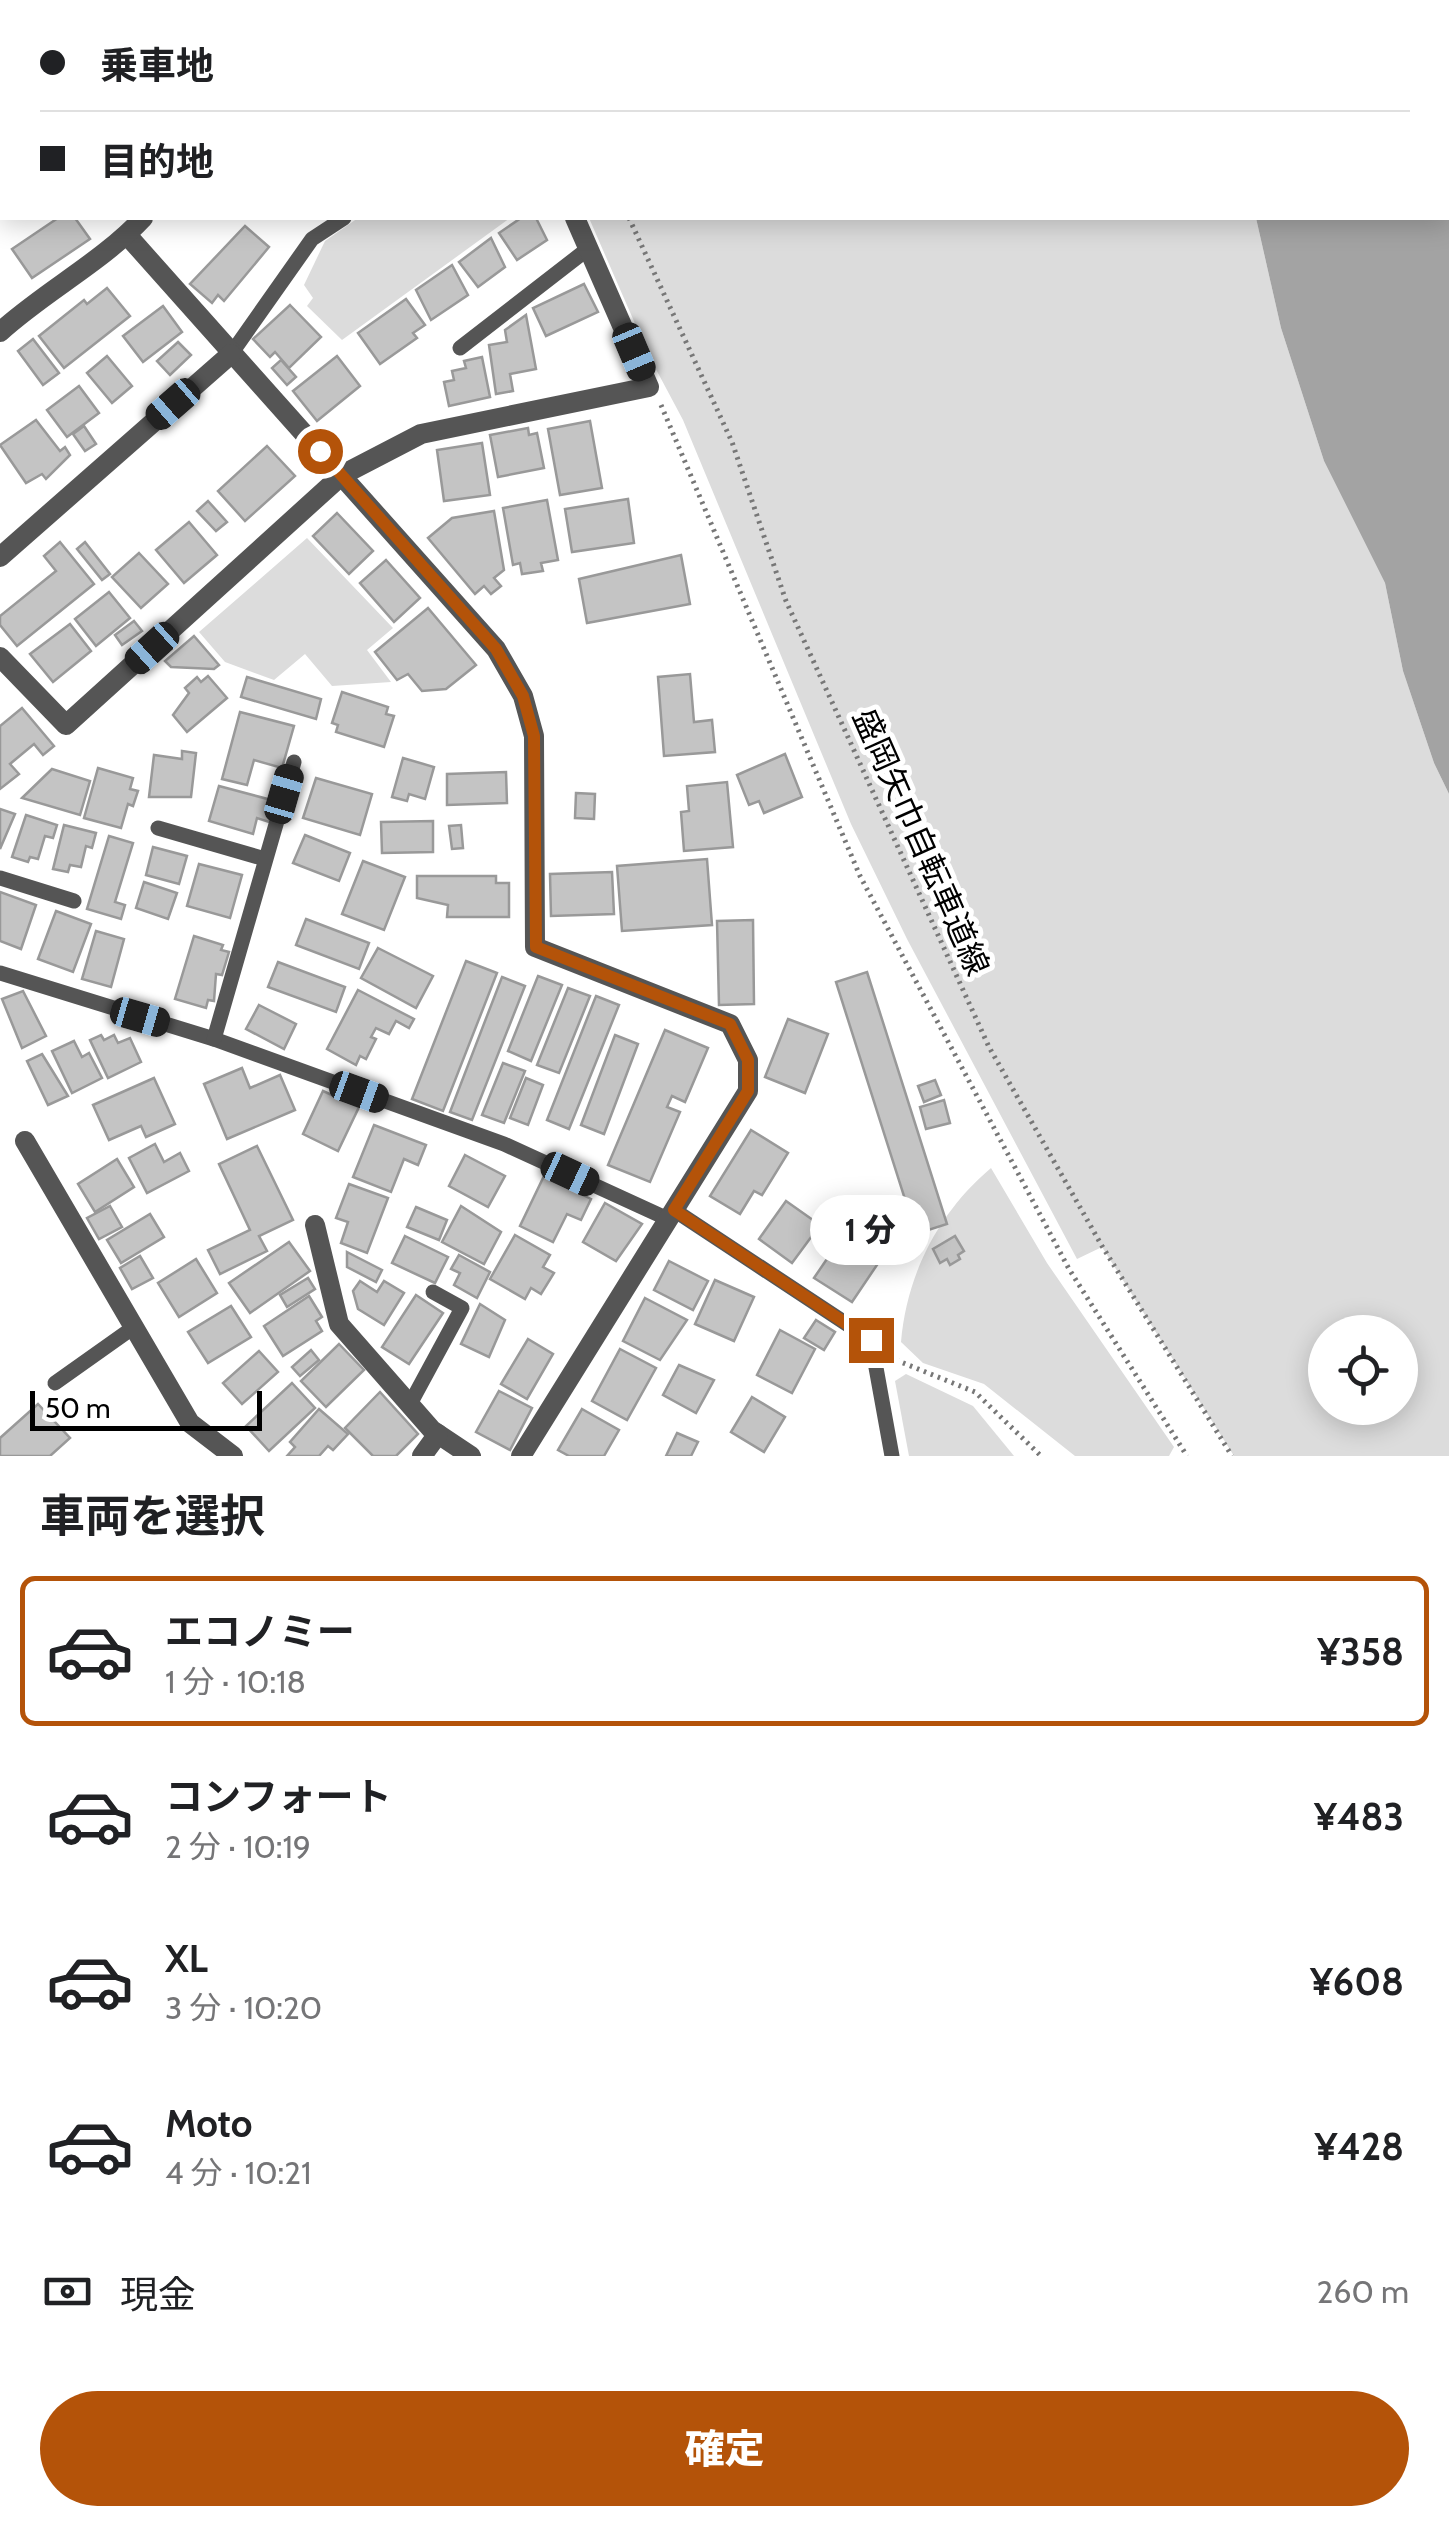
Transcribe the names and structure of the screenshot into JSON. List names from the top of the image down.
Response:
{
  "streets": {
    "path": ["盛岡矢巾自転車道線"]
  },
  "scale_bar": "50 m",
  "page": {
    "banner": ["乗車地", "目的地"],
    "bubble": "1 分",
    "scale": "50 m",
    "heading": "車両を選択",
    "list": [
      {
        "name": "エコノミー",
        "note": "1 分 · 10:18",
        "value": "¥358"
      },
      {
        "name": "コンフォート",
        "note": "2 分 · 10:19",
        "value": "¥483"
      },
      {
        "name": "XL",
        "note": "3 分 · 10:20",
        "value": "¥608"
      },
      {
        "name": "Moto",
        "note": "4 分 · 10:21",
        "value": "¥428"
      }
    ],
    "pay": ["現金", "260 m"],
    "buttons": "確定"
  }
}
